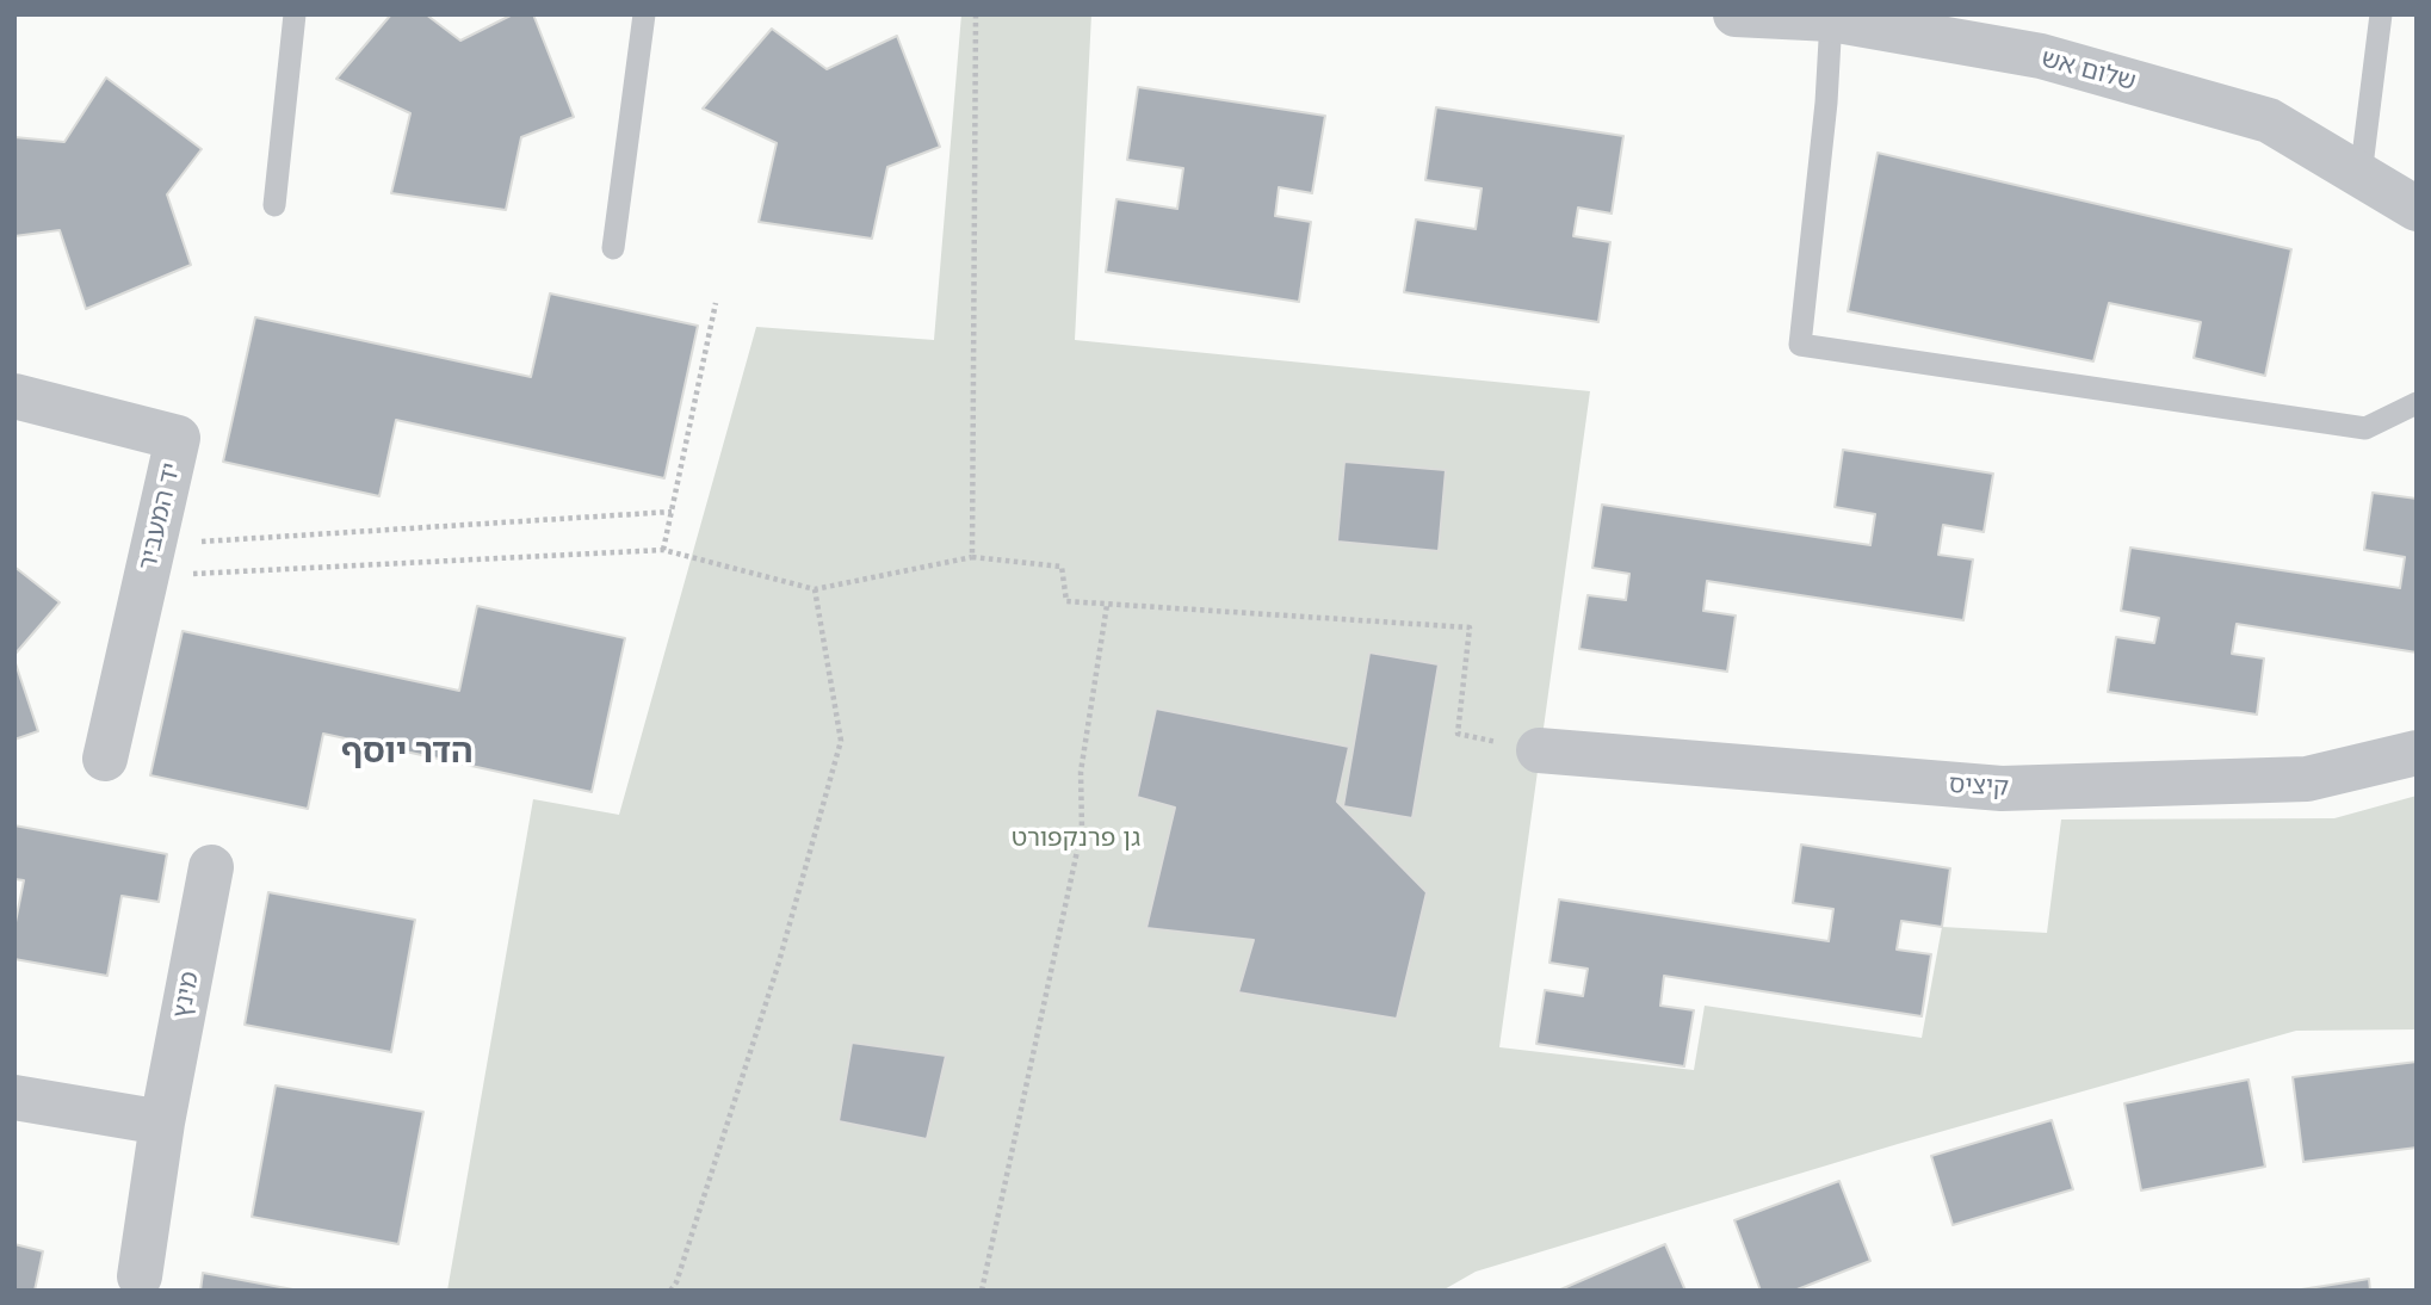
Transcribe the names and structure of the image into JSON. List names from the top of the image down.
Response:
{
  "streets": {
    "street": [
      "שלום אש",
      "יד המעביר",
      "קיציס",
      "מינץ"
    ]
  },
  "districts": ["הדר יוסף"],
  "parks": ["גן פרנקפורט"]
}
